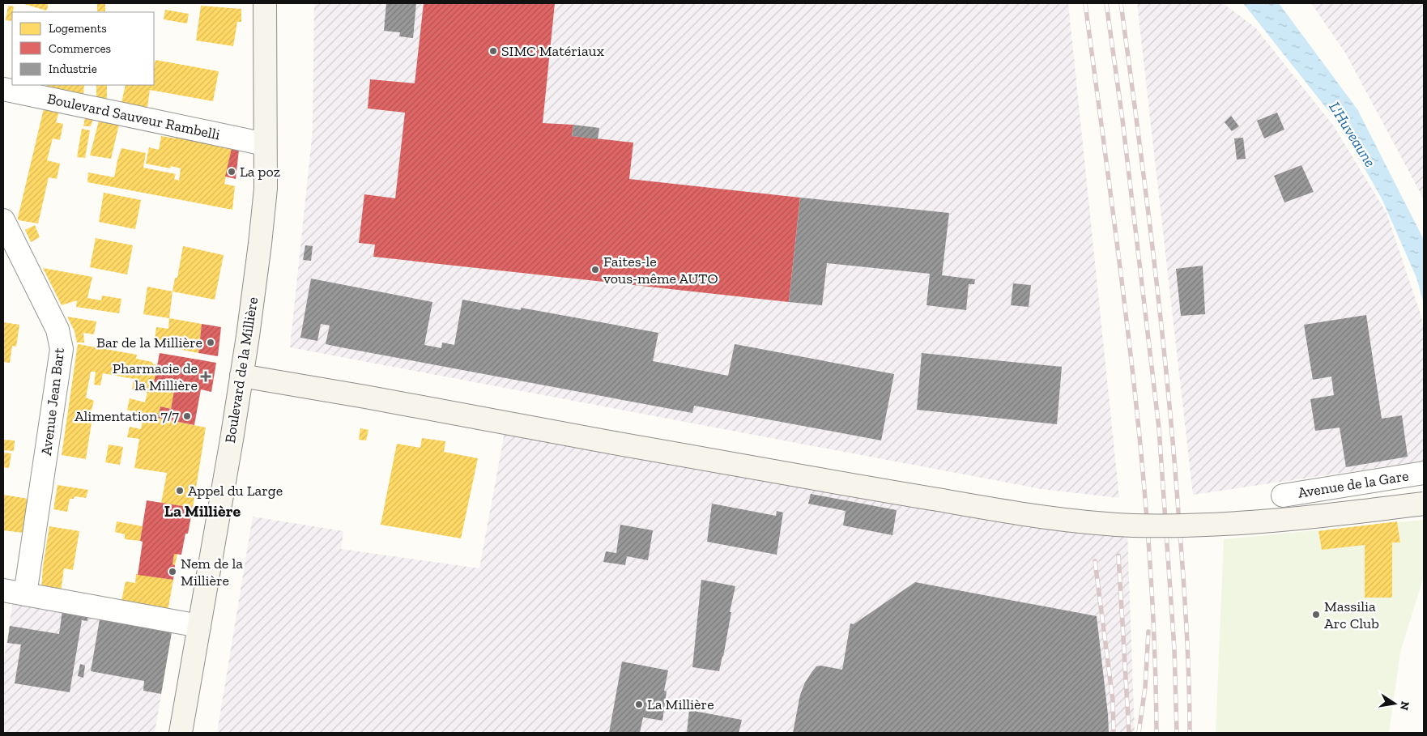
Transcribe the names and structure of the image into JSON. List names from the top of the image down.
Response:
{
  "streets": {
    "street": [
      "Boulevard Sauveur Rambelli",
      "Boulevard de la Millière",
      "Avenue Jean Bart",
      "Avenue de la Gare"
    ]
  },
  "crossings": [
    ["Boulevard Sauveur Rambelli", "Boulevard de la Millière"]
  ],
  "districts": ["La Millière"],
  "water": ["L'Huveaune"],
  "places": {
    "other": [
      "SIMC Matériaux",
      "La poz",
      "Faites-le vous-même AUTO",
      "Bar de la Millière",
      "Alimentation 7/7",
      "Appel du Large",
      "Nem de la Millière",
      "Massilia Arc Club",
      "La Millière"
    ],
    "health": ["Pharmacie de la Millière"]
  },
  "legend": ["Logements", "Commerces", "Industrie"],
  "north": "right"
}
